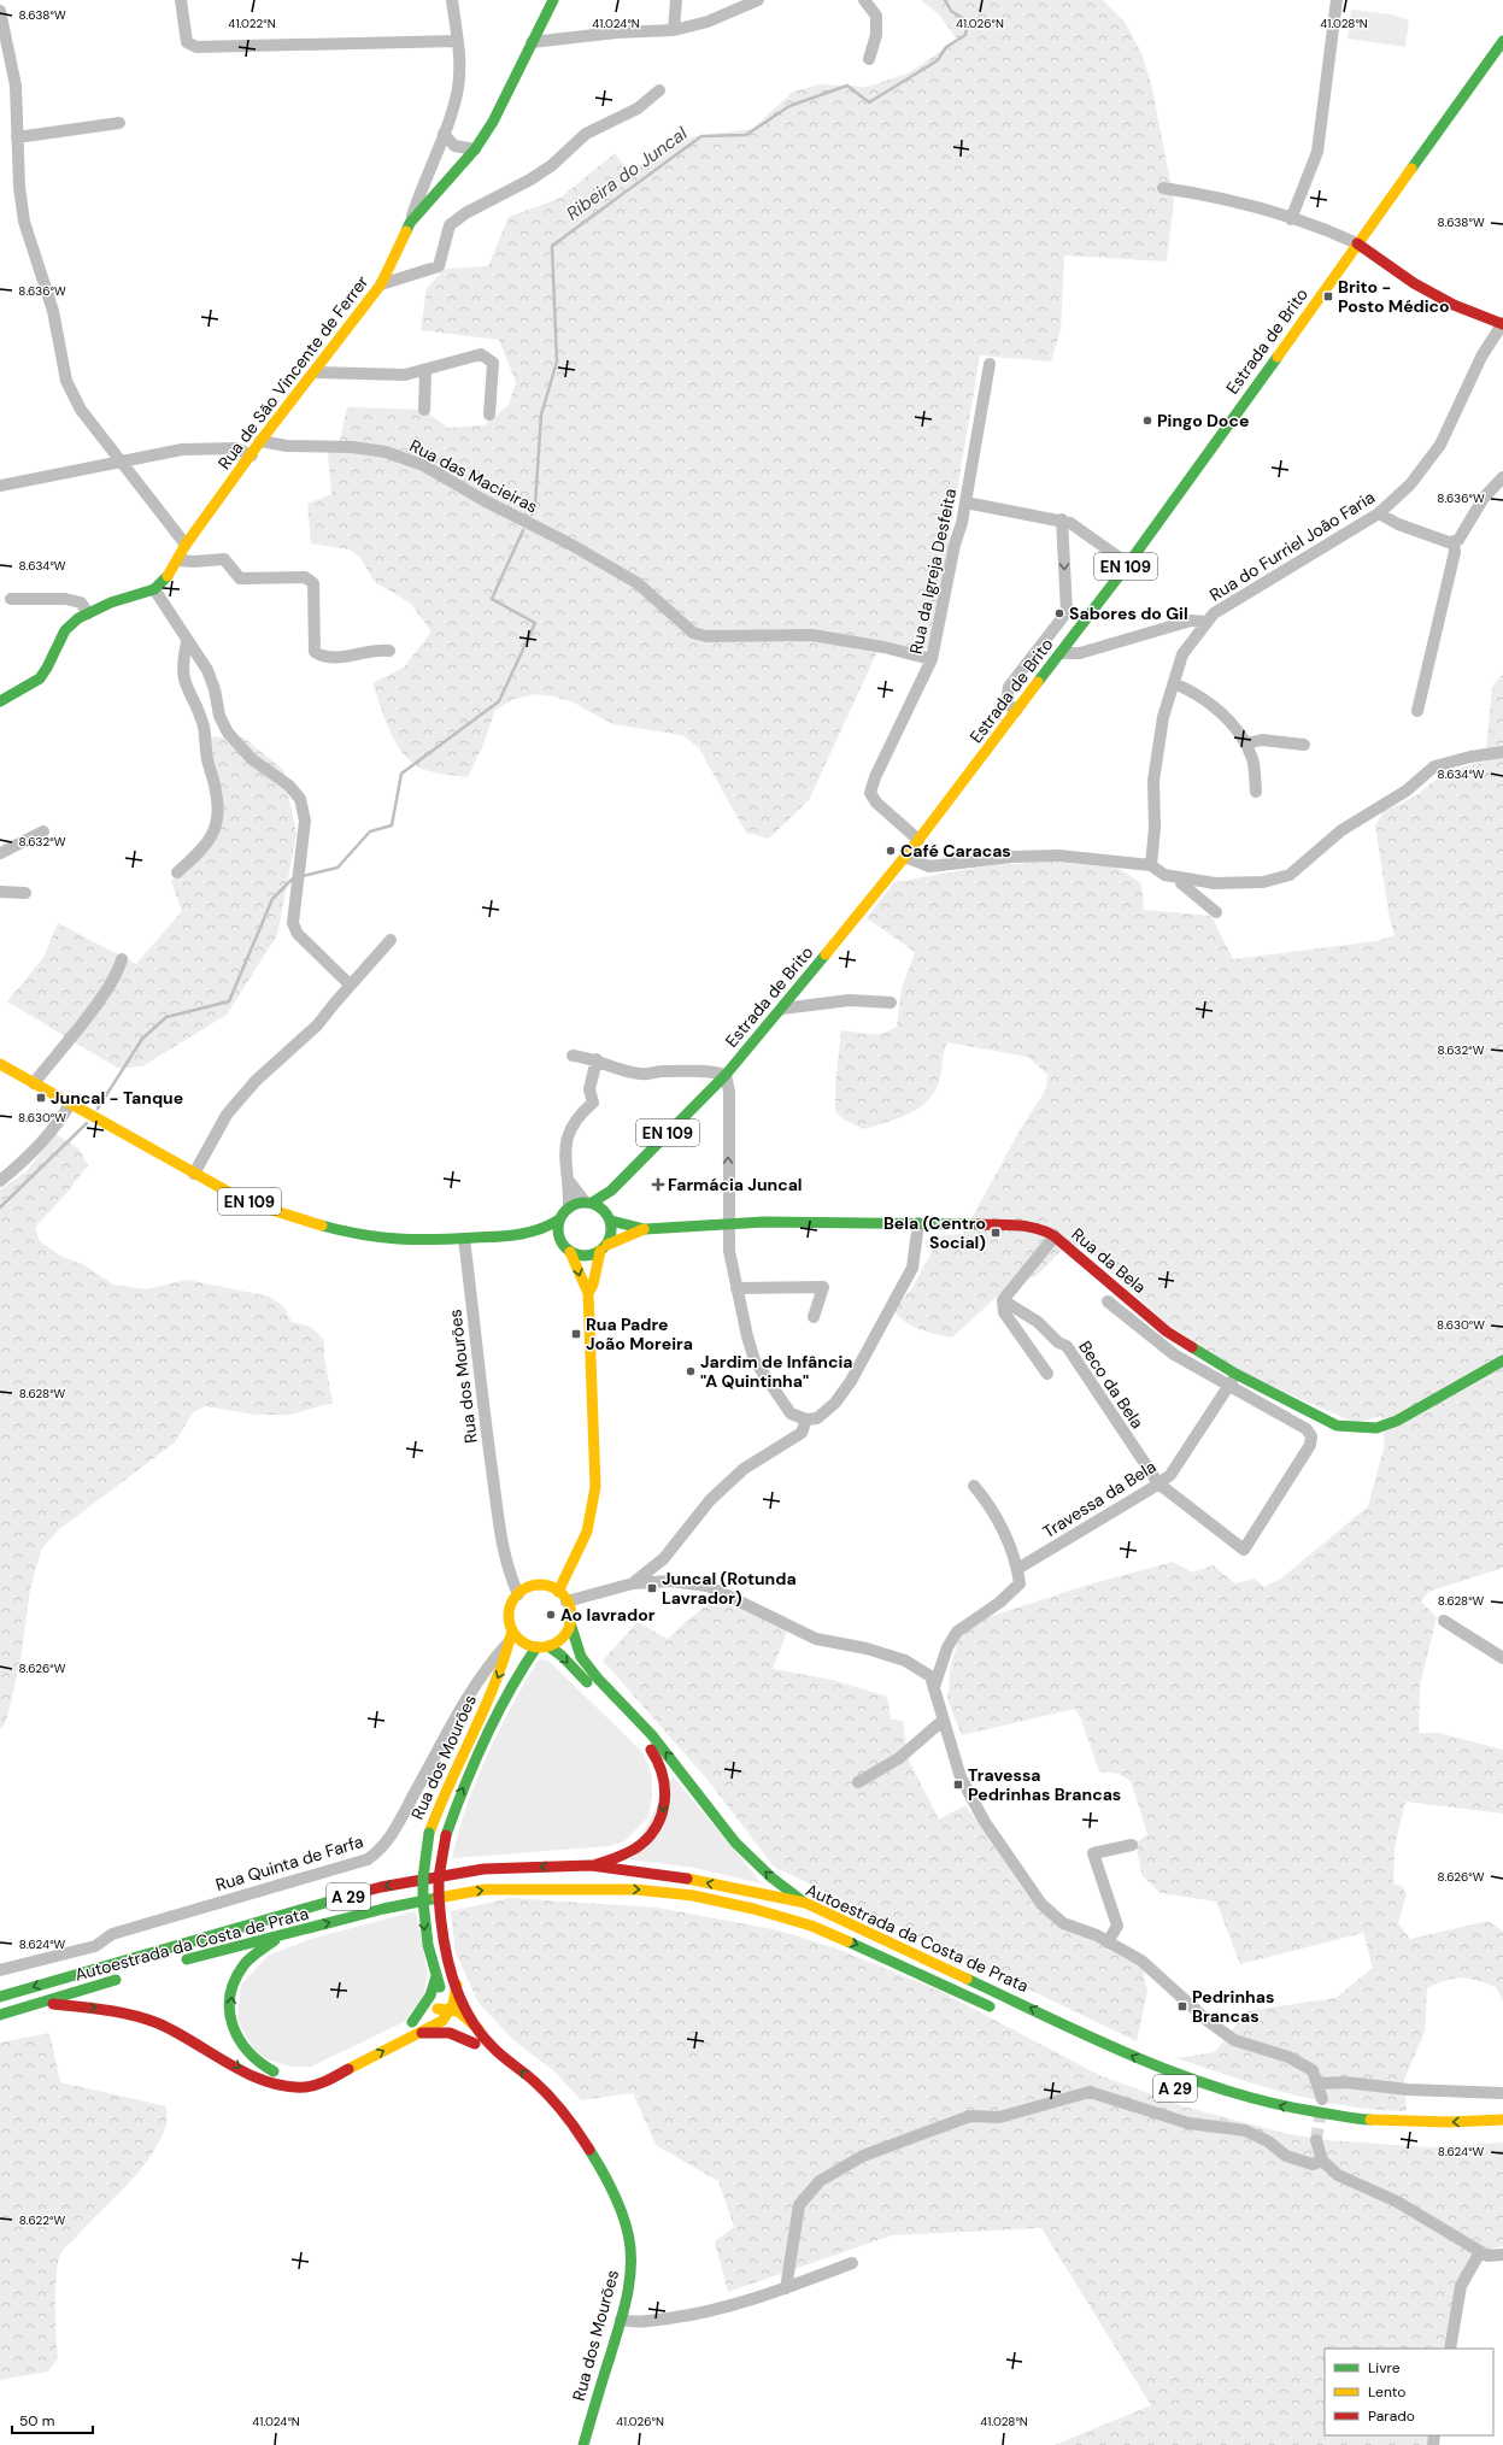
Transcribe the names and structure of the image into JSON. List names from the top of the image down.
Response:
{
  "streets": {
    "main road": [
      "Estrada de Brito",
      "Rua de São Vincente de Ferrer",
      "EN 109",
      "Rua da Bela",
      "Rua dos Mourões",
      "A 29",
      "Autoestrada da Costa de Prata"
    ],
    "street": [
      "Rua das Macieiras",
      "Rua do Furriel João Faria",
      "Rua da Igreja Desfeita",
      "Beco da Bela",
      "Travessa da Bela",
      "Rua Quinta de Farfa"
    ]
  },
  "crossings": [
    ["Estrada de Brito", "Rua do Furriel João Faria"],
    ["Estrada de Brito", "EN 109"],
    ["Estrada de Brito", "Rua da Igreja Desfeita"],
    ["Estrada de Brito", "Rua da Bela"],
    ["Rua de São Vincente de Ferrer", "Rua das Macieiras"],
    ["Rua das Macieiras", "Rua da Igreja Desfeita"],
    ["EN 109", "Rua da Bela"],
    ["EN 109", "Rua dos Mourões"],
    ["Rua da Bela", "Beco da Bela"],
    ["Rua da Bela", "Travessa da Bela"],
    ["Rua dos Mourões", "Rua Quinta de Farfa"],
    ["Beco da Bela", "Travessa da Bela"]
  ],
  "water": ["Ribeira do Juncal"],
  "places": {
    "transit": [
      "Brito - Posto Médico",
      "Juncal - Tanque",
      "Bela (Centro Social)",
      "Rua Padre João Moreira",
      "Juncal (Rotunda Lavrador)",
      "Travessa Pedrinhas Brancas",
      "Pedrinhas Brancas"
    ],
    "other": [
      "Pingo Doce",
      "Sabores do Gil",
      "Café Caracas",
      "Jardim de Infância \"A Quintinha\"",
      "Ao lavrador"
    ],
    "health": ["Farmácia Juncal"]
  },
  "legend": ["Livre", "Lento", "Parado"],
  "scale_bar": "50 m",
  "coordinates": [
    "8.638°W",
    "41.022°N",
    "41.024°N",
    "41.026°N",
    "41.028°N",
    "8.636°W",
    "8.634°W",
    "8.632°W",
    "8.630°W",
    "8.628°W",
    "8.626°W",
    "8.624°W",
    "8.622°W"
  ]
}
